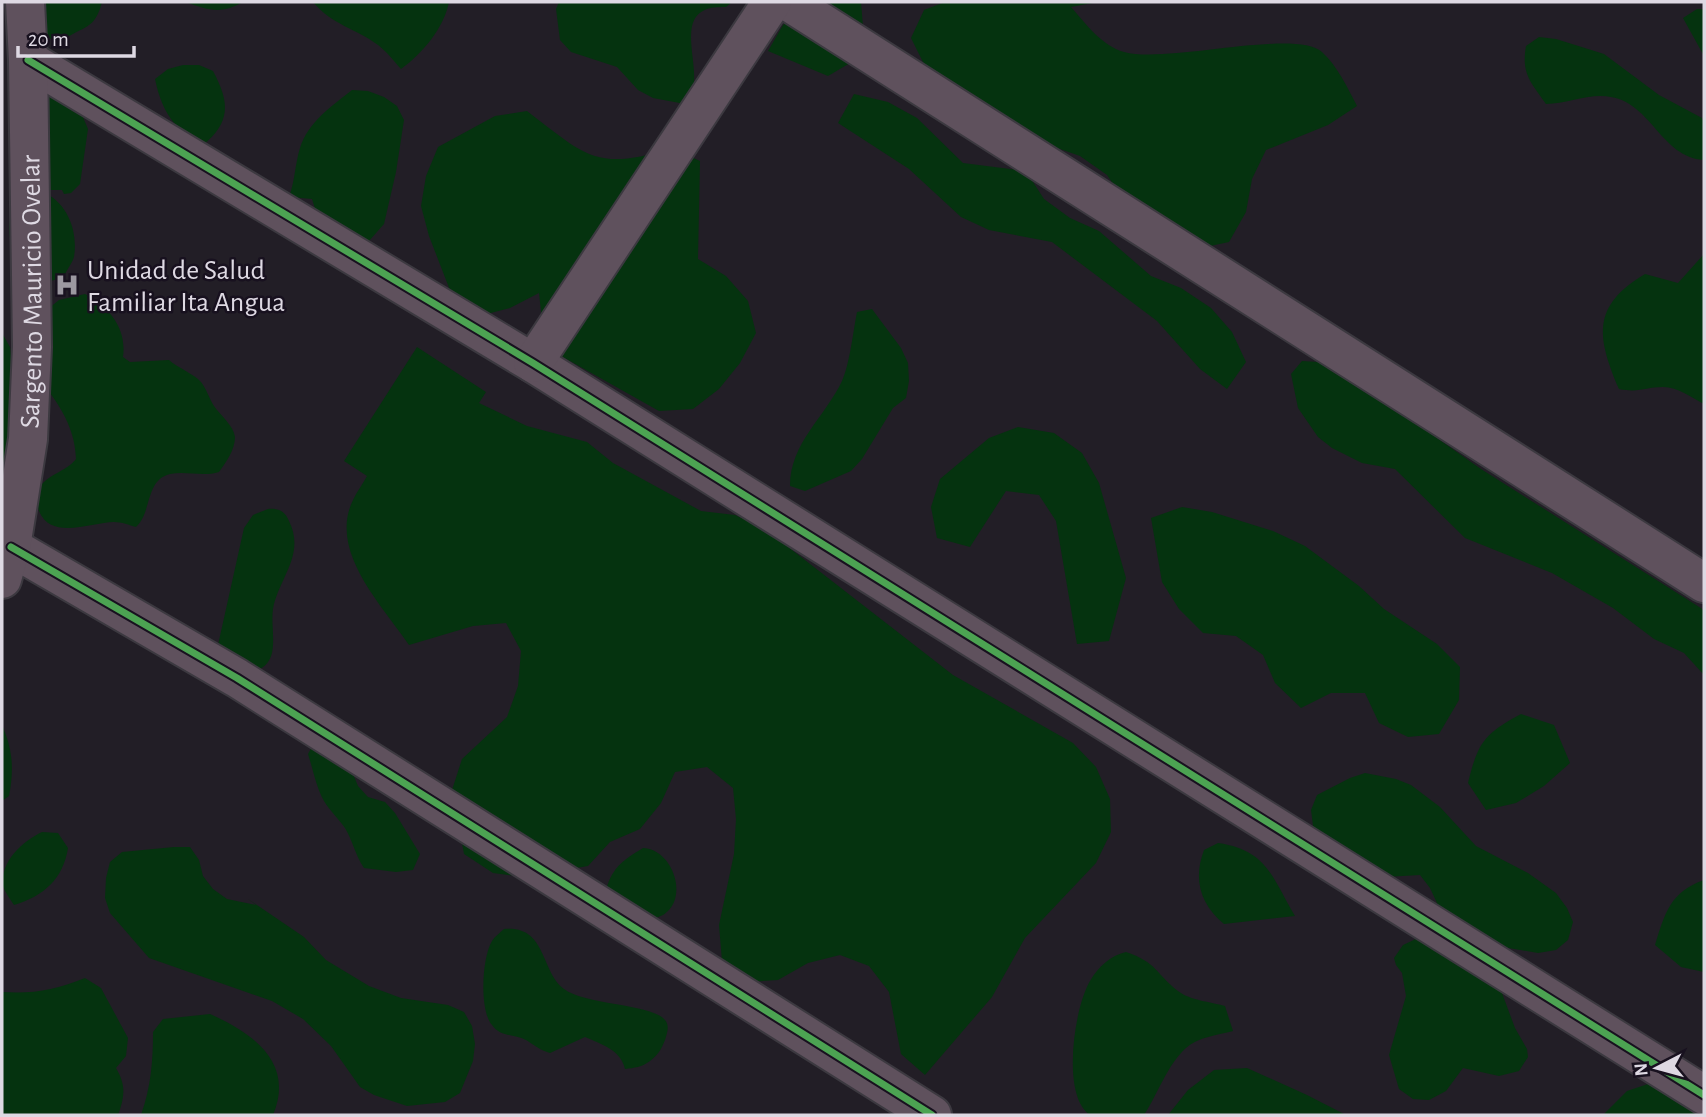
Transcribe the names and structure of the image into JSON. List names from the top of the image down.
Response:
{
  "streets": {
    "street": ["Sargento Mauricio Ovelar"]
  },
  "places": {
    "hospital": ["Unidad de Salud Familiar Ita Angua"]
  },
  "scale_bar": "20 m",
  "north": "left"
}
